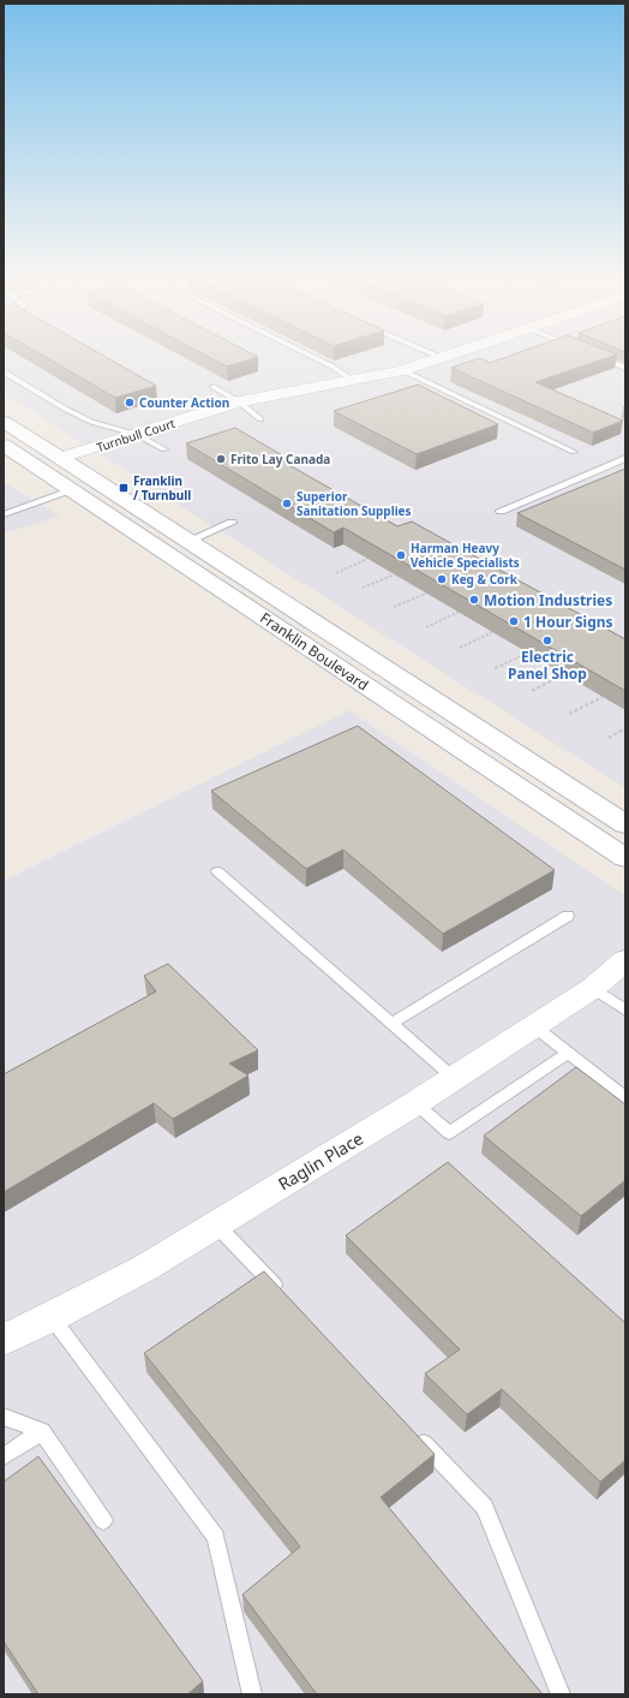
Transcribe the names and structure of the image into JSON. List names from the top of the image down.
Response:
{
  "streets": {
    "main road": ["Franklin Boulevard"],
    "street": ["Turnbull Court", "Raglin Place"]
  },
  "crossings": [
    ["Turnbull Court", "Franklin Boulevard"]
  ],
  "places": {
    "other": [
      "Counter Action",
      "Frito Lay Canada",
      "Superior Sanitation Supplies",
      "Harman Heavy Vehicle Specialists",
      "Keg & Cork",
      "Motion Industries",
      "1 Hour Signs",
      "Electric Panel Shop"
    ],
    "transit": ["Franklin / Turnbull"]
  }
}
